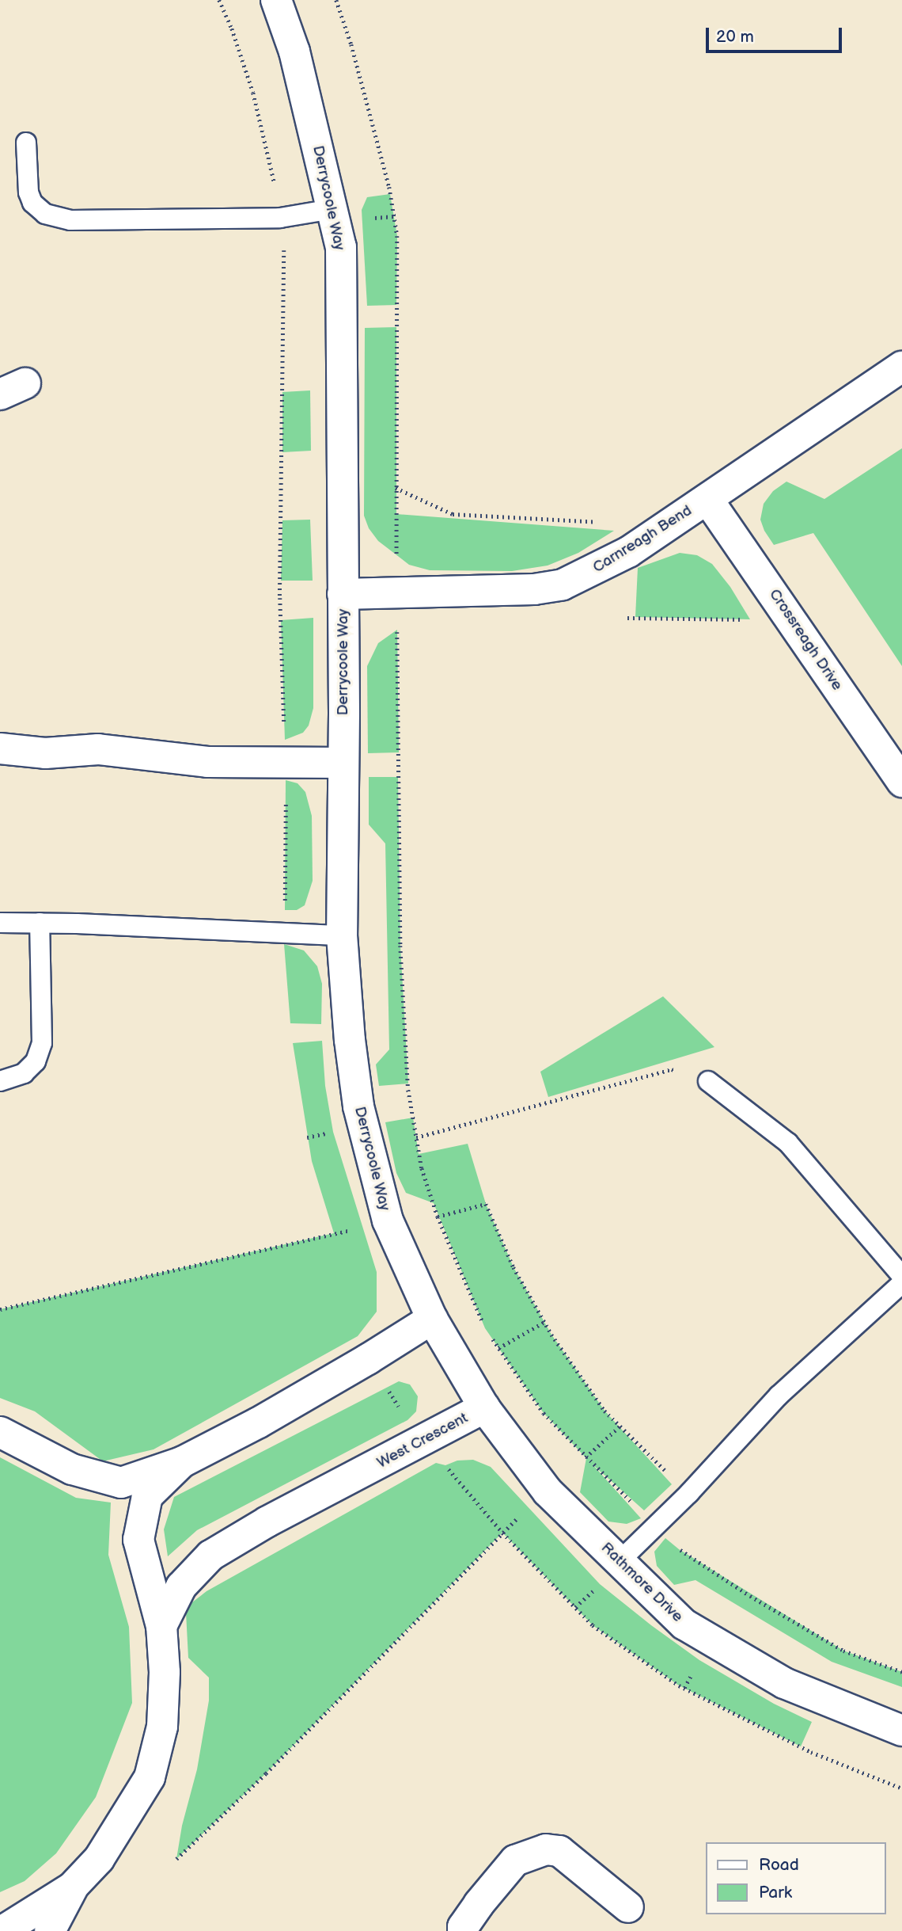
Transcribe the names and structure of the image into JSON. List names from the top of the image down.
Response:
{
  "streets": {
    "street": [
      "Derrycoole Way",
      "Carnreagh Bend",
      "Crossreagh Drive",
      "West Crescent",
      "Rathmore Drive"
    ]
  },
  "crossings": [
    ["Derrycoole Way", "Carnreagh Bend"],
    ["Derrycoole Way", "West Crescent"],
    ["Carnreagh Bend", "Crossreagh Drive"],
    ["West Crescent", "Rathmore Drive"]
  ],
  "legend": ["Road", "Park"],
  "scale_bar": "20 m"
}
